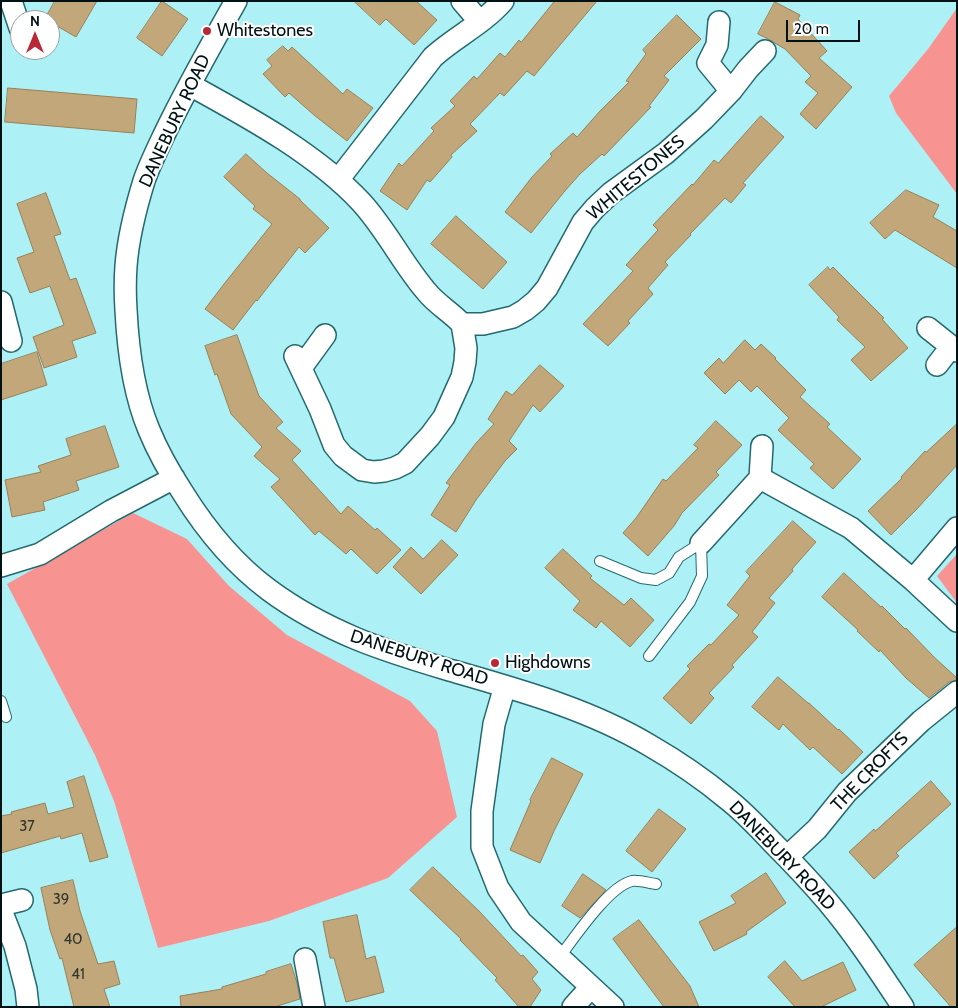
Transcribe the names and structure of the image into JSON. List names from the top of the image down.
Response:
{
  "streets": {
    "street": ["DANEBURY ROAD", "WHITESTONES", "THE CROFTS"]
  },
  "crossings": [
    ["DANEBURY ROAD", "THE CROFTS"]
  ],
  "places": ["Whitestones", "Highdowns"],
  "house_numbers": [
    "37",
    "39",
    "40",
    "41"
  ],
  "scale_bar": "20 m",
  "north": "top"
}
